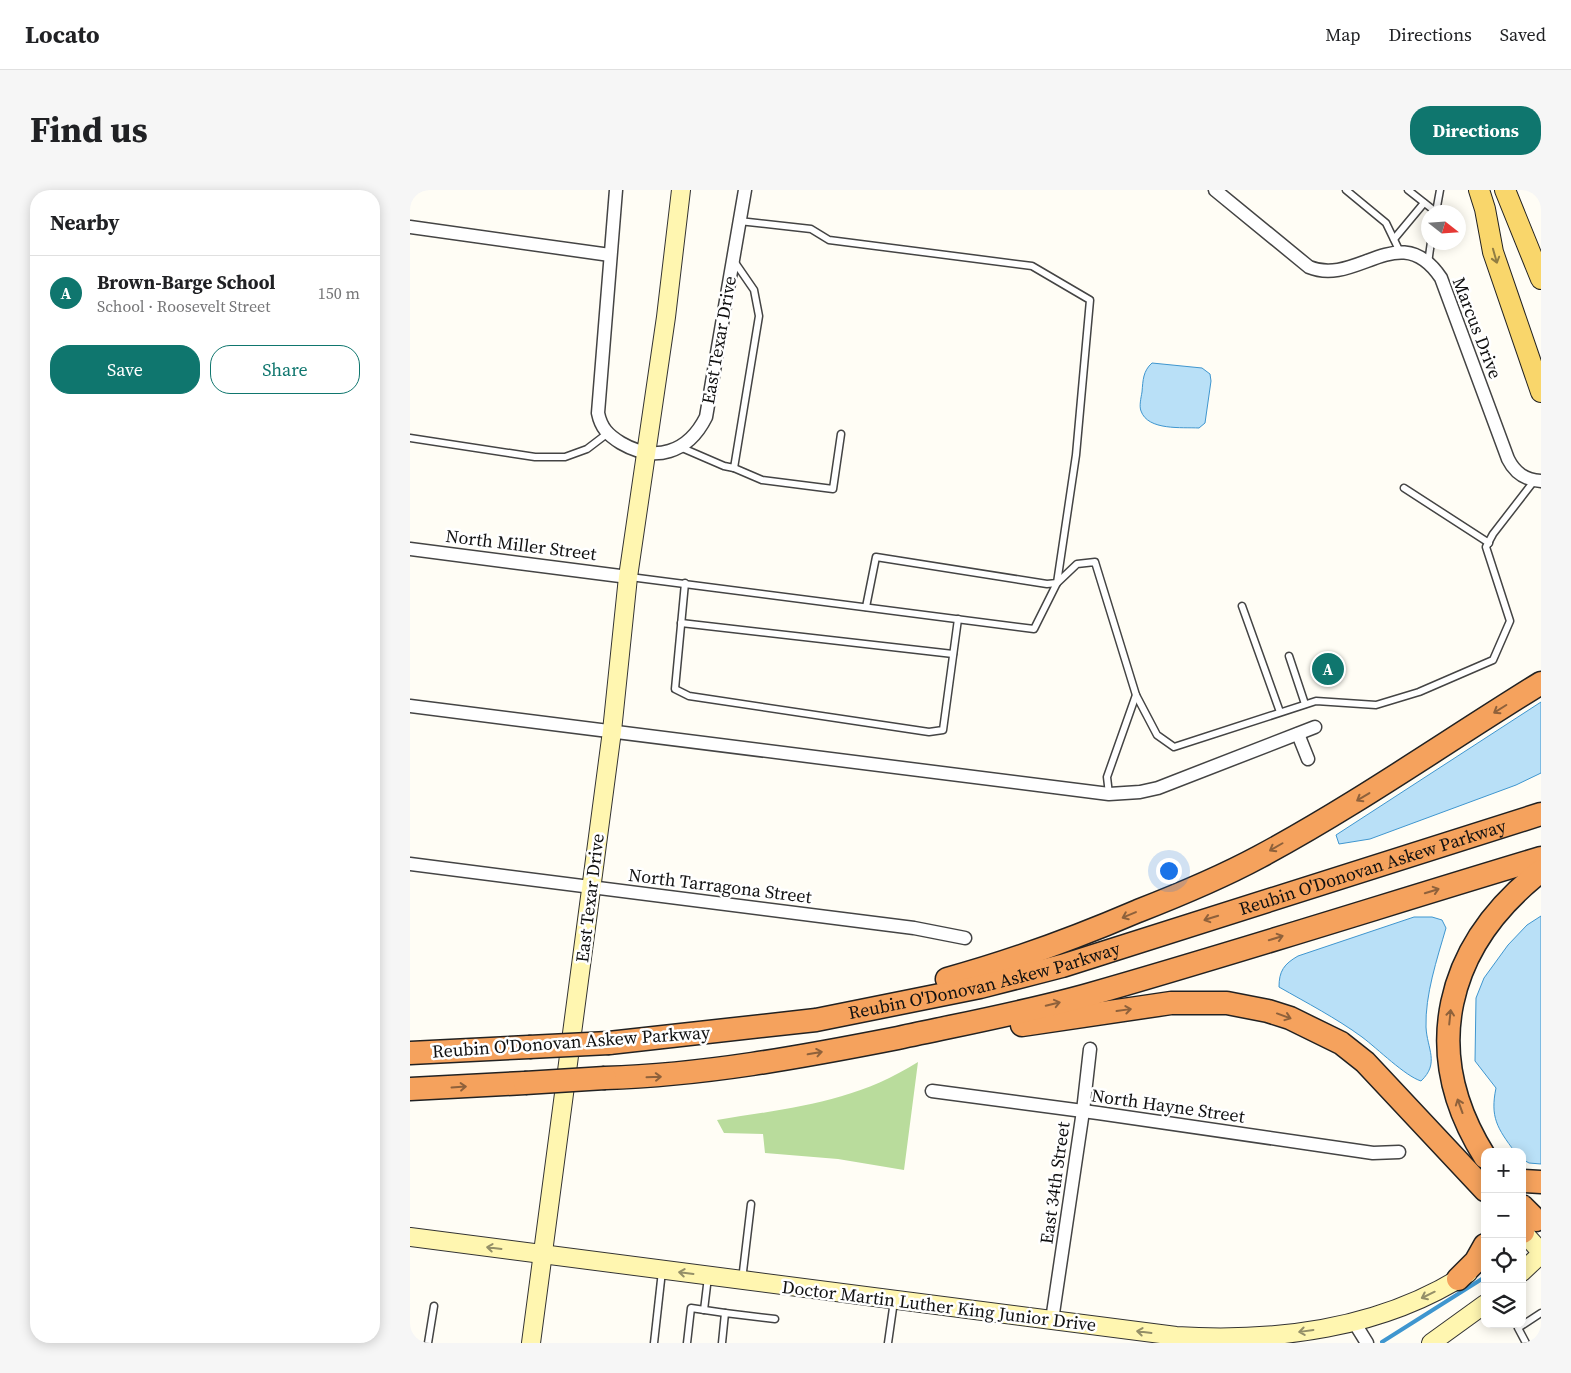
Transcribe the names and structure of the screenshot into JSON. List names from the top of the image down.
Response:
{
  "streets": {
    "highway": ["Reubin O'Donovan Askew Parkway"],
    "main road": ["East Texar Drive", "Doctor Martin Luther King Junior Drive"],
    "street": [
      "Marcus Drive",
      "North Miller Street",
      "North Tarragona Street",
      "North Hayne Street",
      "East 34th Street"
    ]
  },
  "crossings": [
    ["East Texar Drive", "North Miller Street"],
    ["East Texar Drive", "North Tarragona Street"],
    ["East Texar Drive", "Doctor Martin Luther King Junior Drive"],
    ["North Hayne Street", "East 34th Street"],
    ["East 34th Street", "Doctor Martin Luther King Junior Drive"]
  ],
  "one_way": ["Doctor Martin Luther King Junior Drive"],
  "north": "right",
  "page": {
    "header": "Locato",
    "nav": ["Map", "Directions", "Saved"],
    "title": "Find us",
    "buttons": [
      "Directions",
      ["Save", "Share"]
    ],
    "heading": "Nearby",
    "list": [
      {
        "mark": "A",
        "name": "Brown-Barge School",
        "note": "School · Roosevelt Street",
        "value": "150 m"
      }
    ],
    "pins": "A",
    "map_buttons": ["+", "−"]
  }
}
